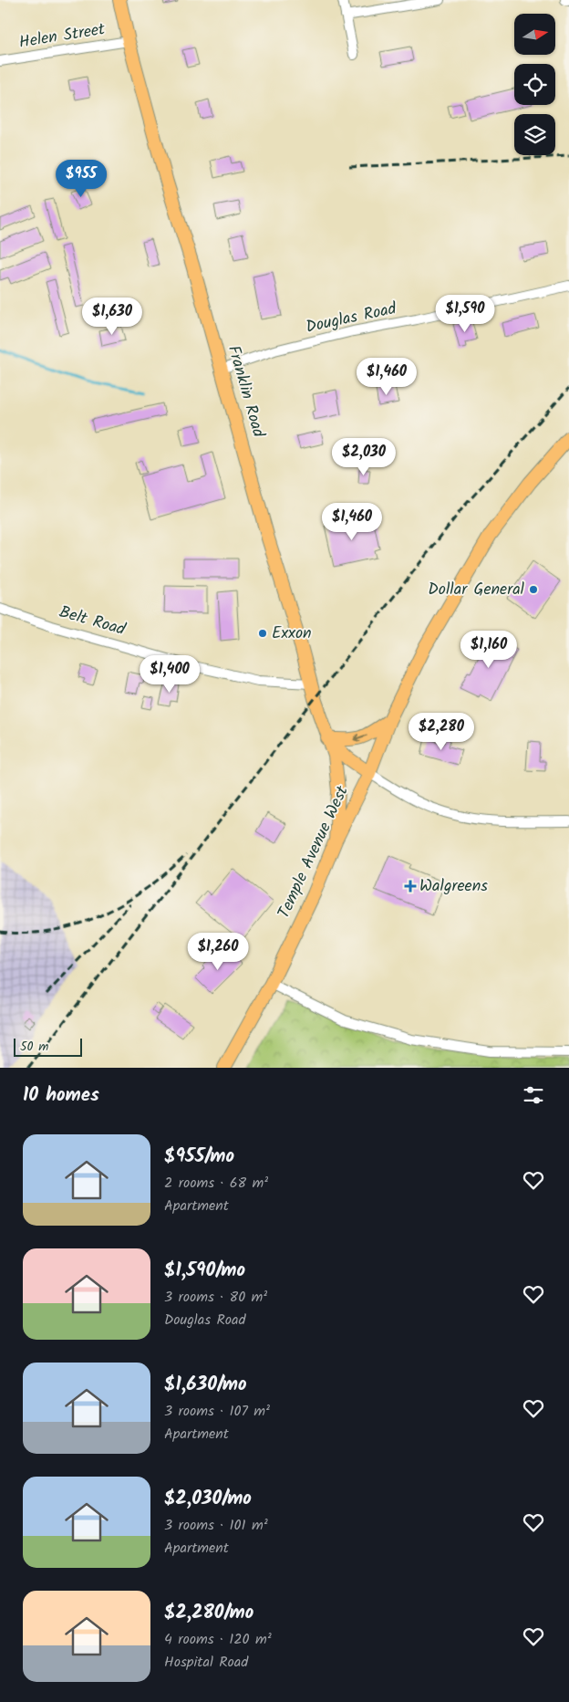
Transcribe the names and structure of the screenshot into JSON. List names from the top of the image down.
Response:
{
  "streets": {
    "main road": ["Franklin Road", "Temple Avenue West"],
    "street": ["Helen Street", "Douglas Road", "Belt Road"]
  },
  "crossings": [
    ["Helen Street", "Franklin Road"],
    ["Douglas Road", "Franklin Road"],
    ["Franklin Road", "Belt Road"],
    ["Franklin Road", "Temple Avenue West"]
  ],
  "places": {
    "other": ["Dollar General", "Exxon"],
    "health": ["Walgreens"]
  },
  "scale_bar": "50 m",
  "north": "right",
  "page": {
    "price": [
      "$955",
      "$1,590",
      "$1,630",
      "$1,460",
      "$2,030",
      "$1,460",
      "$1,160",
      "$1,400",
      "$2,280",
      "$1,260"
    ],
    "scale": "50 m",
    "heading": "10 homes",
    "list": [
      {
        "name": "$955/mo",
        "note": "2 rooms · 68 m² · Apartment"
      },
      {
        "name": "$1,590/mo",
        "note": "3 rooms · 80 m² · Douglas Road"
      },
      {
        "name": "$1,630/mo",
        "note": "3 rooms · 107 m² · Apartment"
      },
      {
        "name": "$2,030/mo",
        "note": "3 rooms · 101 m² · Apartment"
      },
      {
        "name": "$2,280/mo",
        "note": "4 rooms · 120 m² · Hospital Road"
      }
    ]
  }
}
